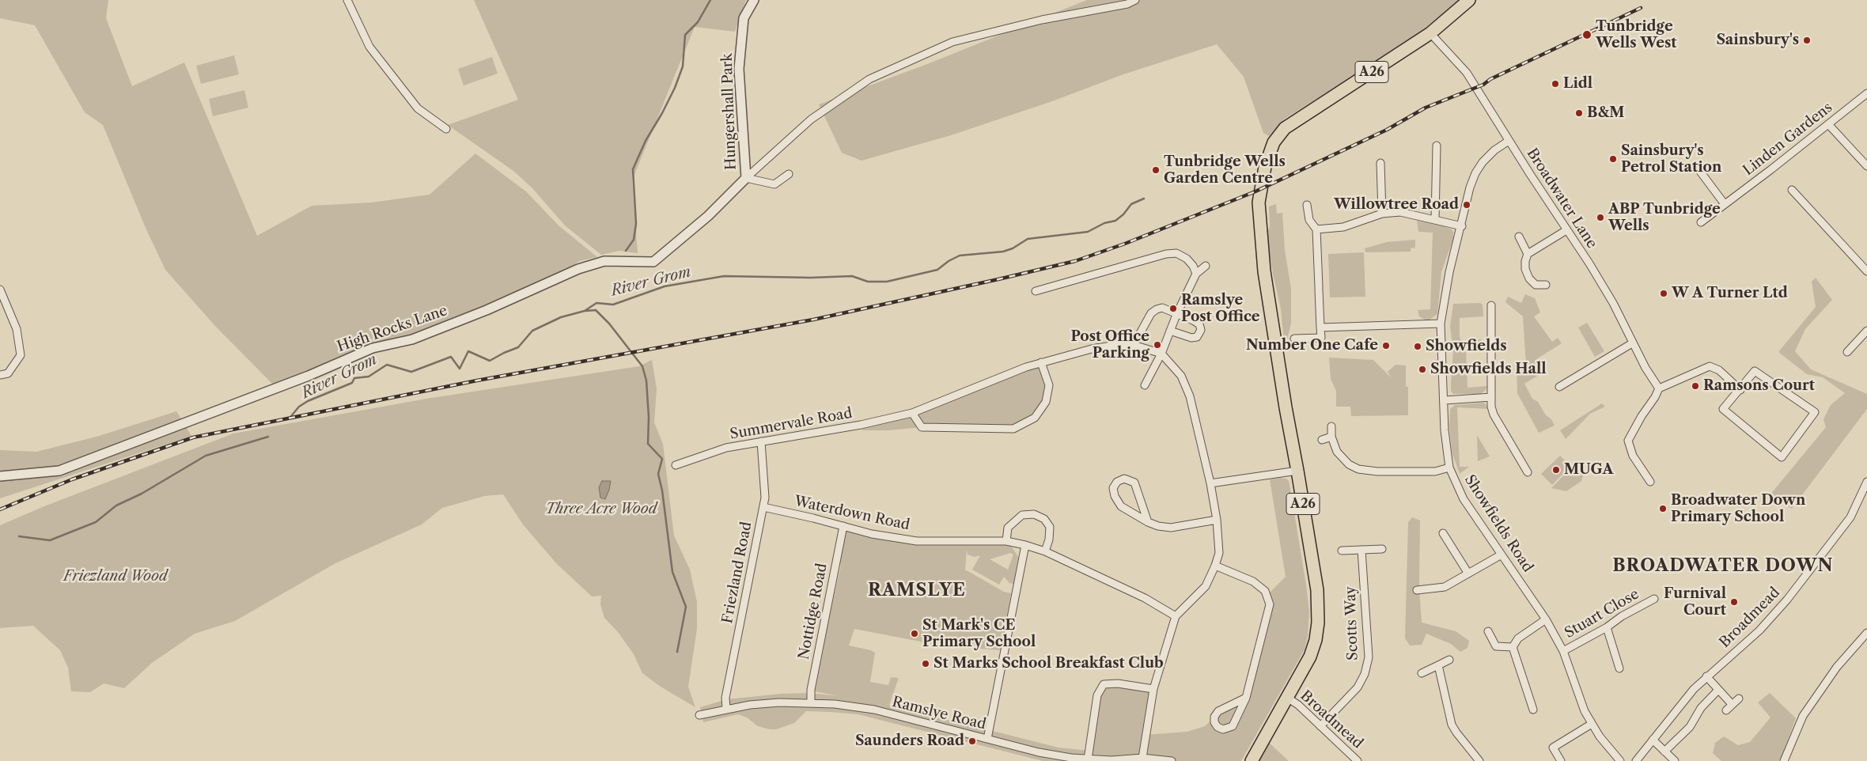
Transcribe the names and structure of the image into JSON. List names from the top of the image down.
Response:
{
  "streets": {
    "highway": ["A26"],
    "street": [
      "Hungershall Park",
      "Linden Gardens",
      "Broadwater Lane",
      "High Rocks Lane",
      "Summervale Road",
      "Waterdown Road",
      "Showfields Road",
      "Friezland Road",
      "Nottidge Road",
      "Stuart Close",
      "Broadmead",
      "Scotts Way",
      "Ramslye Road"
    ]
  },
  "crossings": [
    ["A26", "Broadwater Lane"],
    ["A26", "Broadmead"],
    ["Hungershall Park", "High Rocks Lane"],
    ["Broadwater Lane", "Showfields Road"],
    ["Summervale Road", "Friezland Road"],
    ["Waterdown Road", "Friezland Road"],
    ["Waterdown Road", "Nottidge Road"],
    ["Showfields Road", "Stuart Close"],
    ["Friezland Road", "Ramslye Road"],
    ["Nottidge Road", "Ramslye Road"],
    ["Broadmead", "Scotts Way"]
  ],
  "districts": ["BROADWATER DOWN", "RAMSLYE"],
  "water": ["River Grom"],
  "parks": ["Three Acre Wood", "Friezland Wood"],
  "places": [
    "Tunbridge Wells West",
    "Sainsbury's",
    "Lidl",
    "B&M",
    "Sainsbury's Petrol Station",
    "Tunbridge Wells Garden Centre",
    "Willowtree Road",
    "ABP Tunbridge Wells",
    "W A Turner Ltd",
    "Ramslye Post Office",
    "Post Office Parking",
    "Number One Cafe",
    "Showfields",
    "Showfields Hall",
    "Ramsons Court",
    "MUGA",
    "Broadwater Down Primary School",
    "Furnival Court",
    "St Mark's CE Primary School",
    "St Marks School Breakfast Club",
    "Saunders Road"
  ]
}
